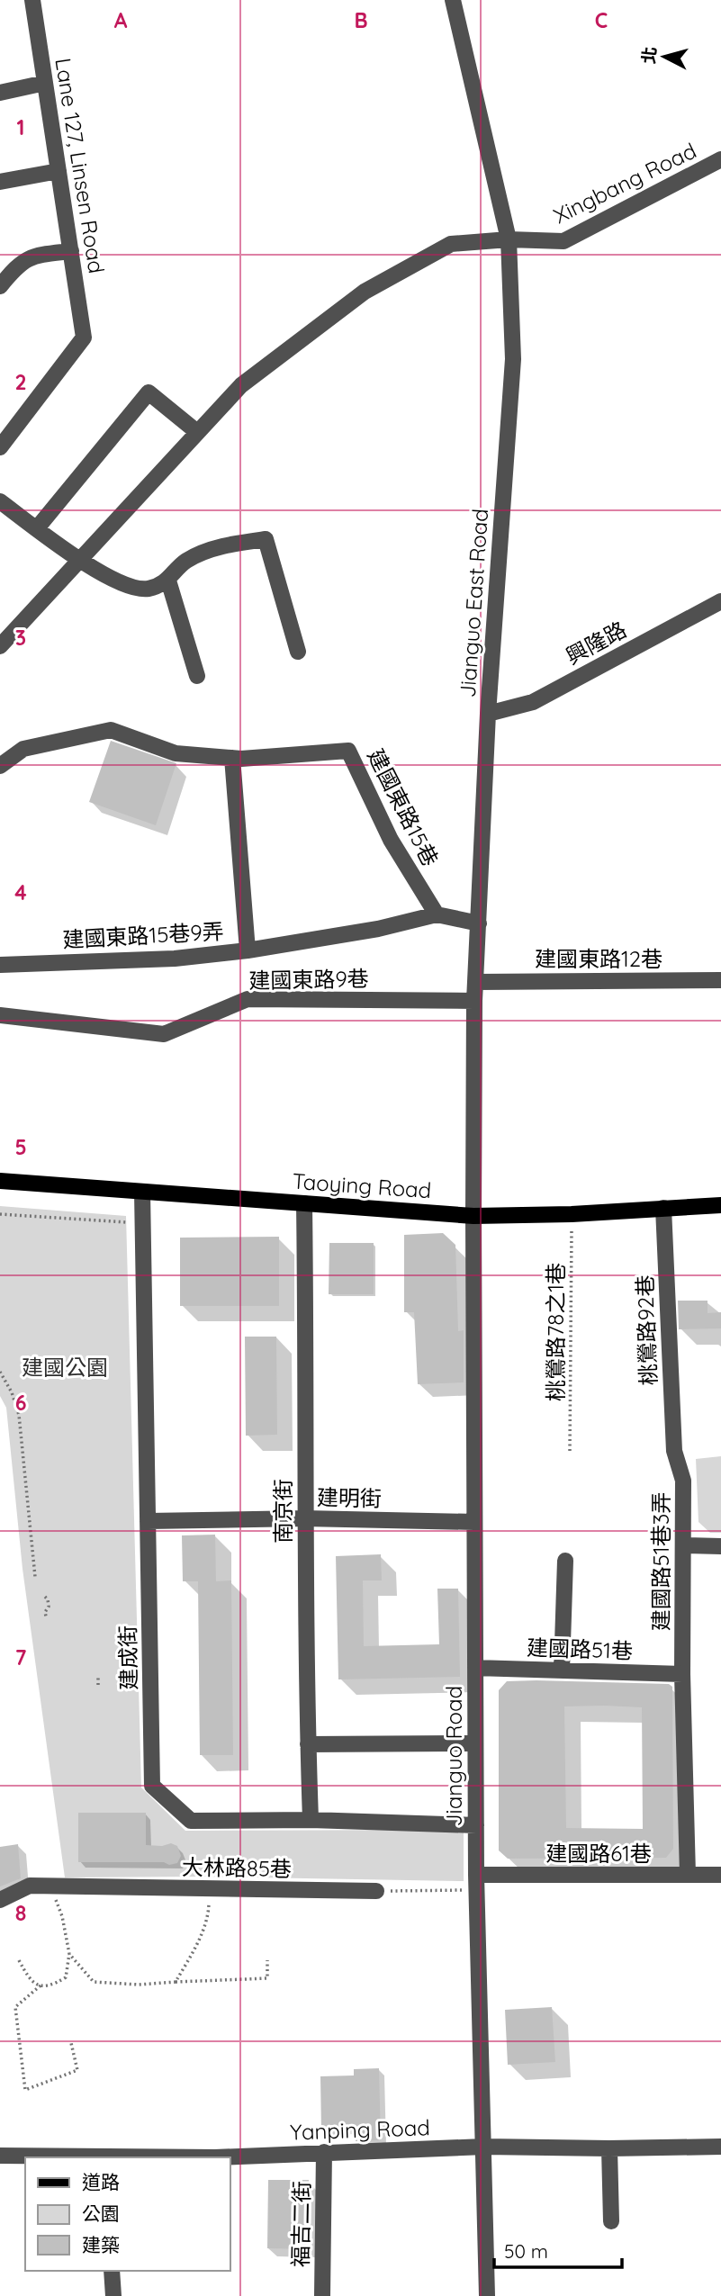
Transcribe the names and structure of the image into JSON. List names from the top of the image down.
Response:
{
  "streets": {
    "main road": ["Taoying Road"],
    "street": [
      "Lane 127, Linsen Road",
      "Xingbang Road",
      "Jianguo East Road",
      "興隆路",
      "建國東路15巷",
      "建國東路15巷9弄",
      "建國東路12巷",
      "建國東路9巷",
      "桃鶯路92巷",
      "建明街",
      "南京街",
      "建國路51巷3弄",
      "建國路51巷",
      "建成街",
      "Jianguo Road",
      "建國路61巷",
      "大林路85巷",
      "Yanping Road",
      "福吉二街"
    ],
    "path": ["桃鶯路78之1巷"]
  },
  "crossings": [
    ["Xingbang Road", "Jianguo East Road"],
    ["Jianguo East Road", "興隆路"],
    ["Jianguo East Road", "建國東路12巷"],
    ["Jianguo East Road", "建國東路9巷"],
    ["Jianguo East Road", "Taoying Road"],
    ["Jianguo East Road", "Jianguo Road"],
    ["建國東路15巷", "建國東路15巷9弄"],
    ["Taoying Road", "桃鶯路92巷"],
    ["Taoying Road", "桃鶯路78之1巷"],
    ["Taoying Road", "南京街"],
    ["Taoying Road", "建成街"],
    ["Taoying Road", "Jianguo Road"],
    ["桃鶯路92巷", "建國路51巷3弄"],
    ["建明街", "南京街"],
    ["建明街", "建成街"],
    ["建明街", "Jianguo Road"],
    ["南京街", "建成街"],
    ["建國路51巷3弄", "建國路51巷"],
    ["建國路51巷3弄", "建國路61巷"],
    ["建國路51巷", "Jianguo Road"],
    ["建成街", "Jianguo Road"],
    ["Jianguo Road", "建國路61巷"],
    ["Jianguo Road", "Yanping Road"],
    ["Yanping Road", "福吉二街"]
  ],
  "parks": ["建國公園"],
  "legend": ["道路", "公園", "建築"],
  "scale_bar": "50 m",
  "north": "left",
  "grid": {
    "columns": ["A", "B", "C"],
    "rows": [
      "1",
      "2",
      "3",
      "4",
      "5",
      "6",
      "7",
      "8"
    ]
  }
}
